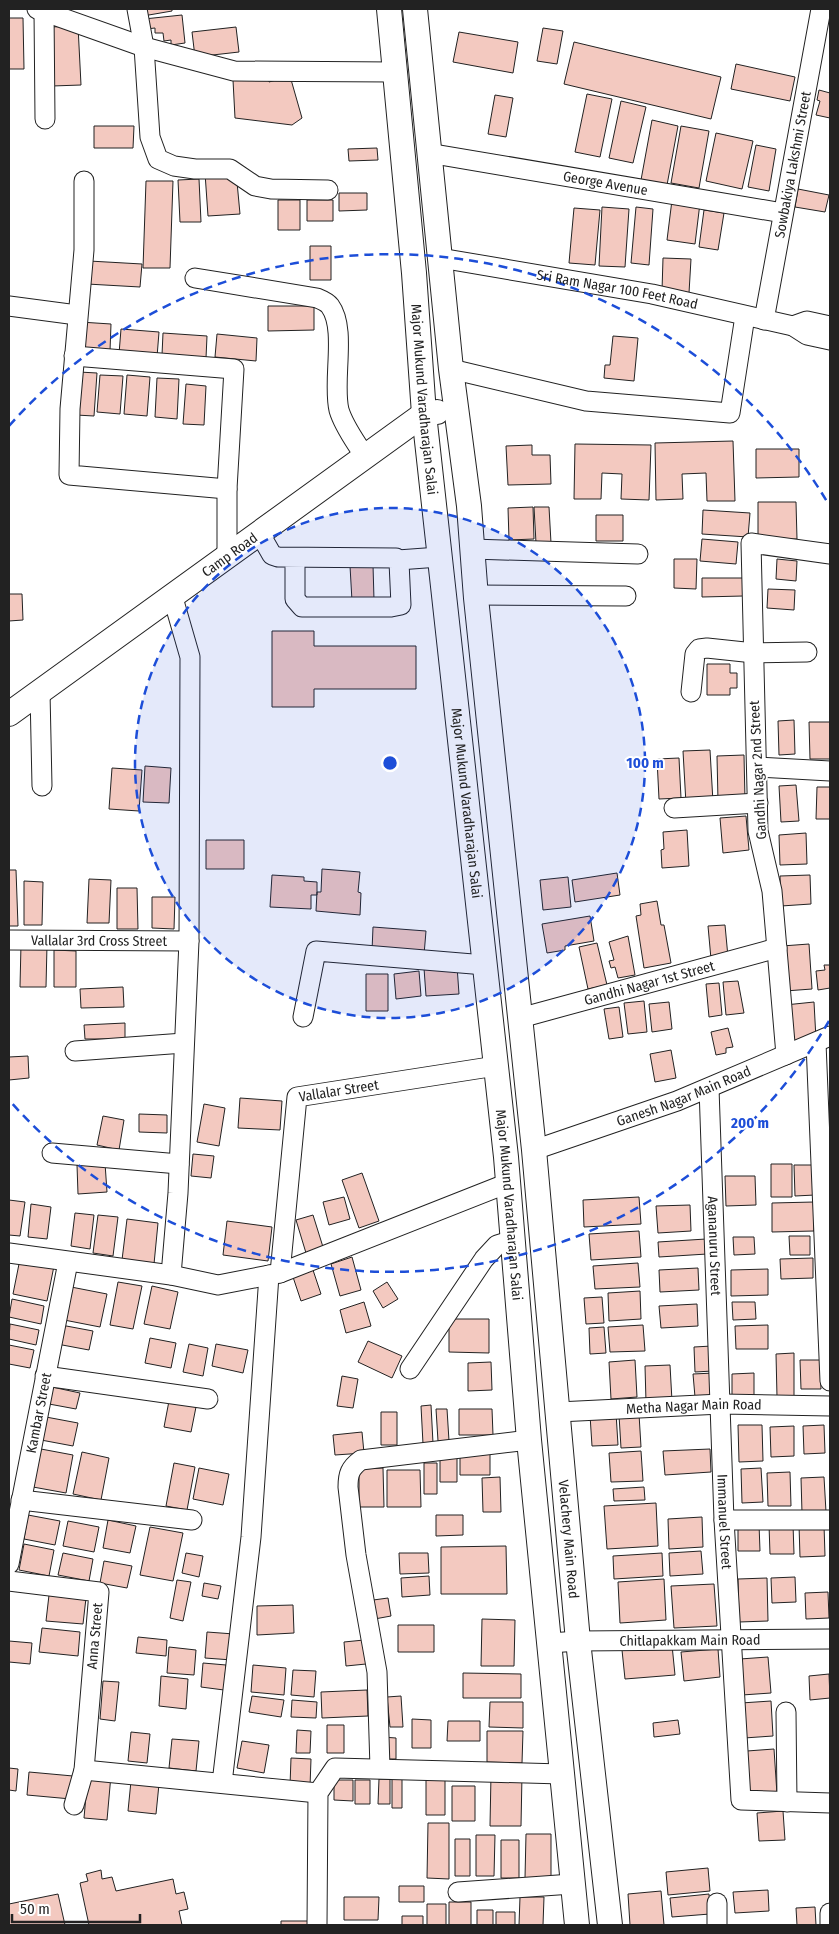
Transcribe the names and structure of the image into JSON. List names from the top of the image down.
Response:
{
  "streets": {
    "main road": ["Major Mukund Varadharajan Salai", "Camp Road", "Velachery Main Road"],
    "street": [
      "Sowbakiya Lakshmi Street",
      "George Avenue",
      "Sri Ram Nagar 100 Feet Road",
      "Gandhi Nagar 2nd Street",
      "Vallalar 3rd Cross Street",
      "Gandhi Nagar 1st Street",
      "Vallalar Street",
      "Ganesh Nagar Main Road",
      "Agananuru Street",
      "Metha Nagar Main Road",
      "Kambar Street",
      "Immanuel Street",
      "Anna Street",
      "Chitlapakkam Main Road"
    ]
  },
  "crossings": [
    ["Sowbakiya Lakshmi Street", "George Avenue"],
    ["Sowbakiya Lakshmi Street", "Sri Ram Nagar 100 Feet Road"],
    ["George Avenue", "Major Mukund Varadharajan Salai"],
    ["Sri Ram Nagar 100 Feet Road", "Major Mukund Varadharajan Salai"],
    ["Major Mukund Varadharajan Salai", "Camp Road"],
    ["Major Mukund Varadharajan Salai", "Gandhi Nagar 1st Street"],
    ["Major Mukund Varadharajan Salai", "Vallalar Street"],
    ["Major Mukund Varadharajan Salai", "Ganesh Nagar Main Road"],
    ["Major Mukund Varadharajan Salai", "Velachery Main Road"],
    ["Gandhi Nagar 2nd Street", "Gandhi Nagar 1st Street"],
    ["Gandhi Nagar 2nd Street", "Ganesh Nagar Main Road"],
    ["Ganesh Nagar Main Road", "Agananuru Street"],
    ["Ganesh Nagar Main Road", "Velachery Main Road"],
    ["Agananuru Street", "Metha Nagar Main Road"],
    ["Agananuru Street", "Immanuel Street"],
    ["Metha Nagar Main Road", "Immanuel Street"],
    ["Metha Nagar Main Road", "Velachery Main Road"],
    ["Immanuel Street", "Chitlapakkam Main Road"],
    ["Velachery Main Road", "Chitlapakkam Main Road"]
  ],
  "scale_bar": "50 m",
  "rings": ["100 m", "200 m"]
}
